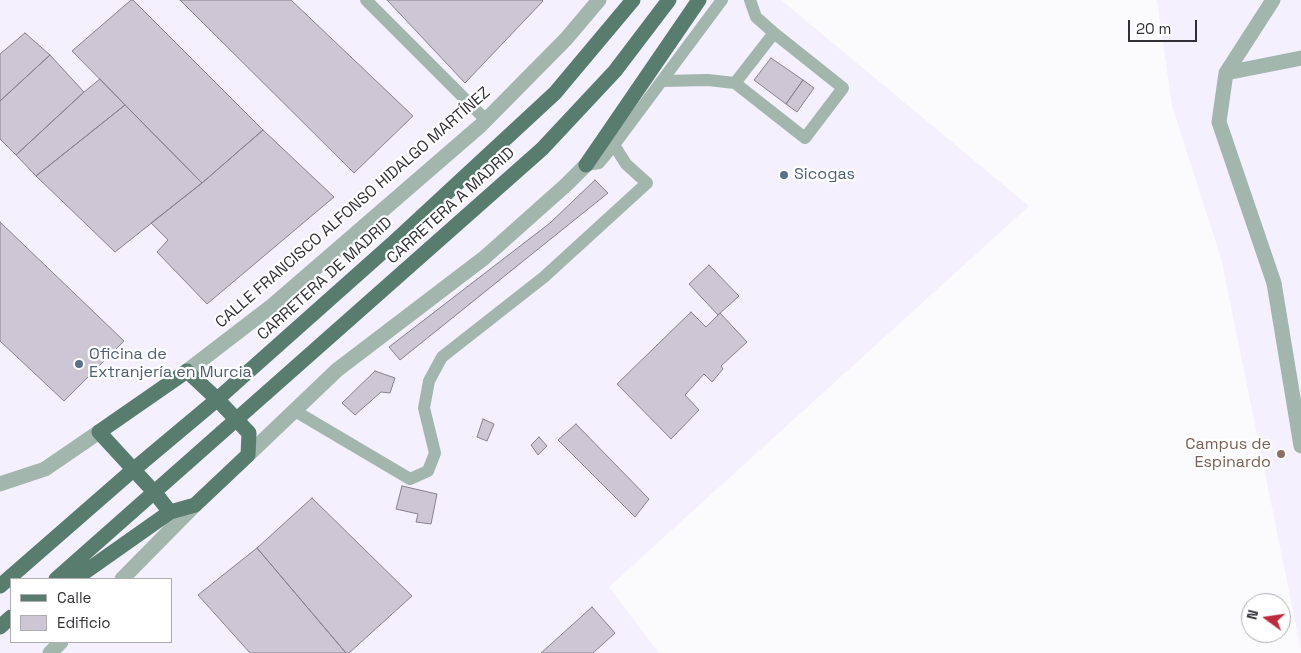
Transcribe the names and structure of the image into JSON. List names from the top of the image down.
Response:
{
  "streets": {
    "main road": ["CARRETERA A MADRID", "CARRETERA DE MADRID"],
    "street": ["CALLE FRANCISCO ALFONSO HIDALGO MARTÍNEZ"]
  },
  "places": ["Sicogas", "Oficina de Extranjería en Murcia", "Campus de Espinardo"],
  "legend": ["Calle", "Edificio"],
  "scale_bar": "20 m",
  "north": "left"
}
